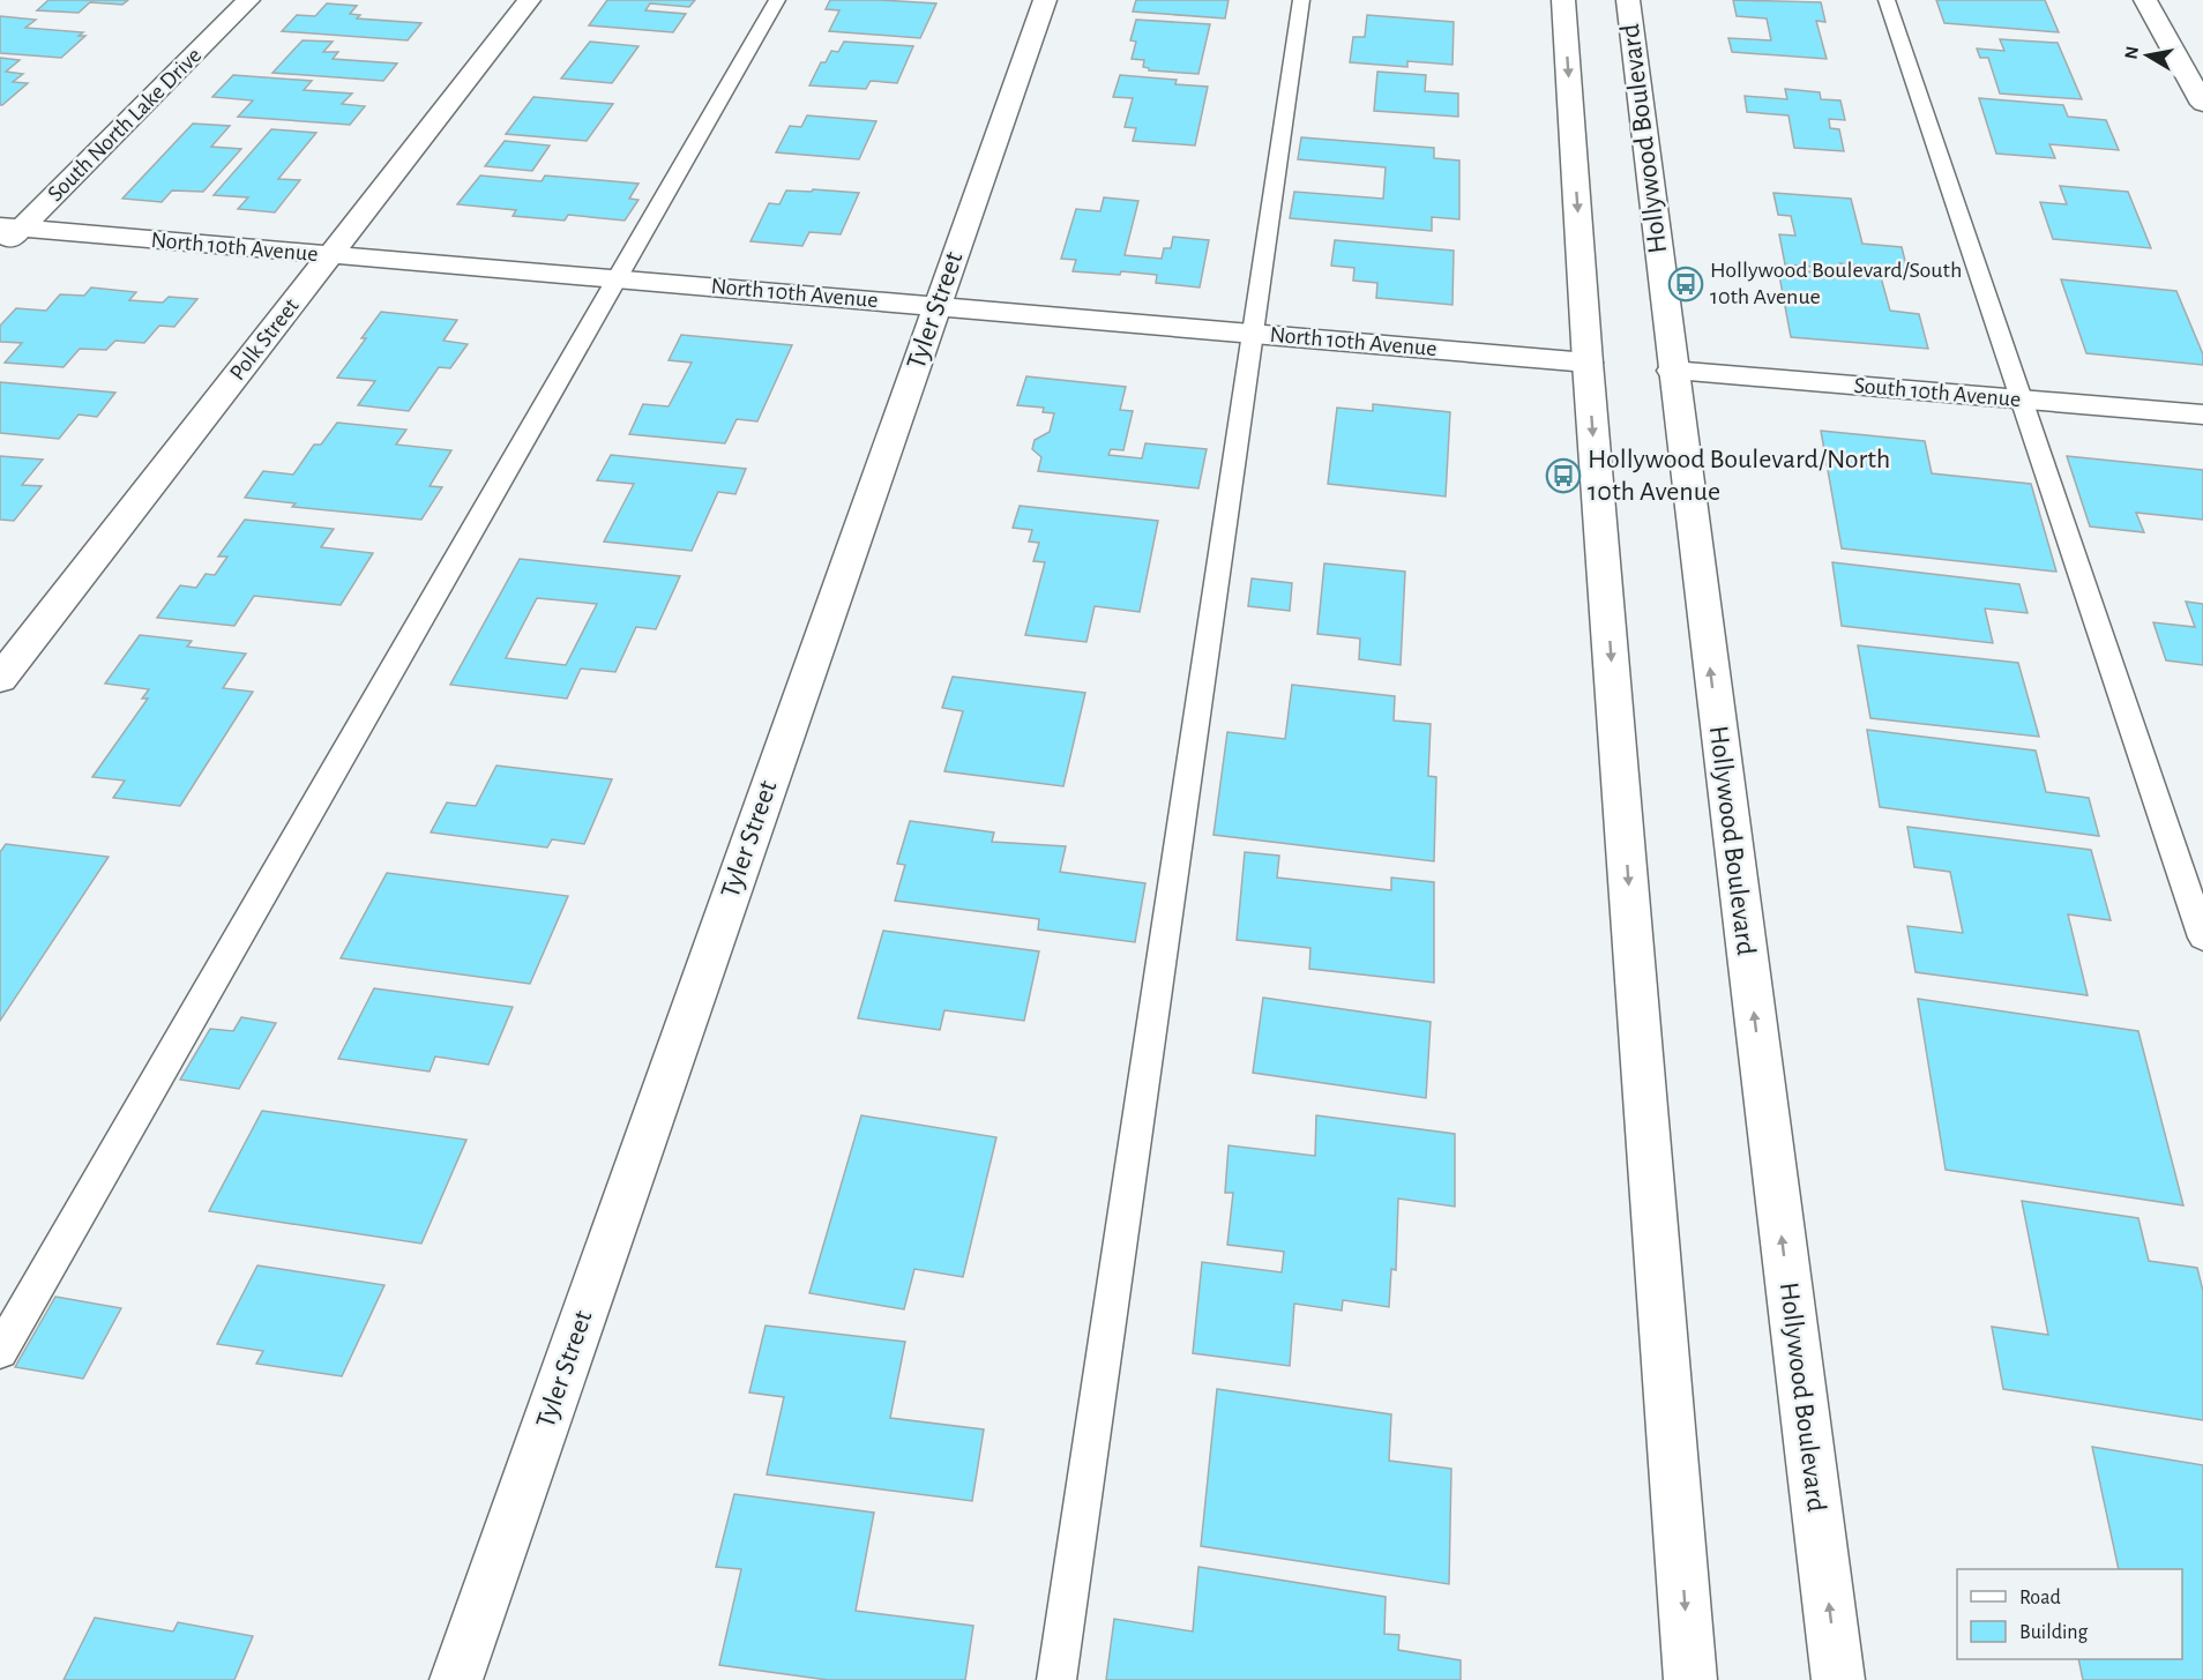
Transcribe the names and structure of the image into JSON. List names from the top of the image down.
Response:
{
  "streets": {
    "street": [
      "South North Lake Drive",
      "Hollywood Boulevard",
      "North 10th Avenue",
      "Tyler Street",
      "Polk Street",
      "South 10th Avenue"
    ]
  },
  "crossings": [
    ["South North Lake Drive", "North 10th Avenue"],
    ["Hollywood Boulevard", "South 10th Avenue"],
    ["North 10th Avenue", "Tyler Street"],
    ["North 10th Avenue", "Polk Street"]
  ],
  "places": {
    "bus stop": ["Hollywood Boulevard/South 10th Avenue", "Hollywood Boulevard/North 10th Avenue"]
  },
  "legend": ["Road", "Building"],
  "north": "left"
}
